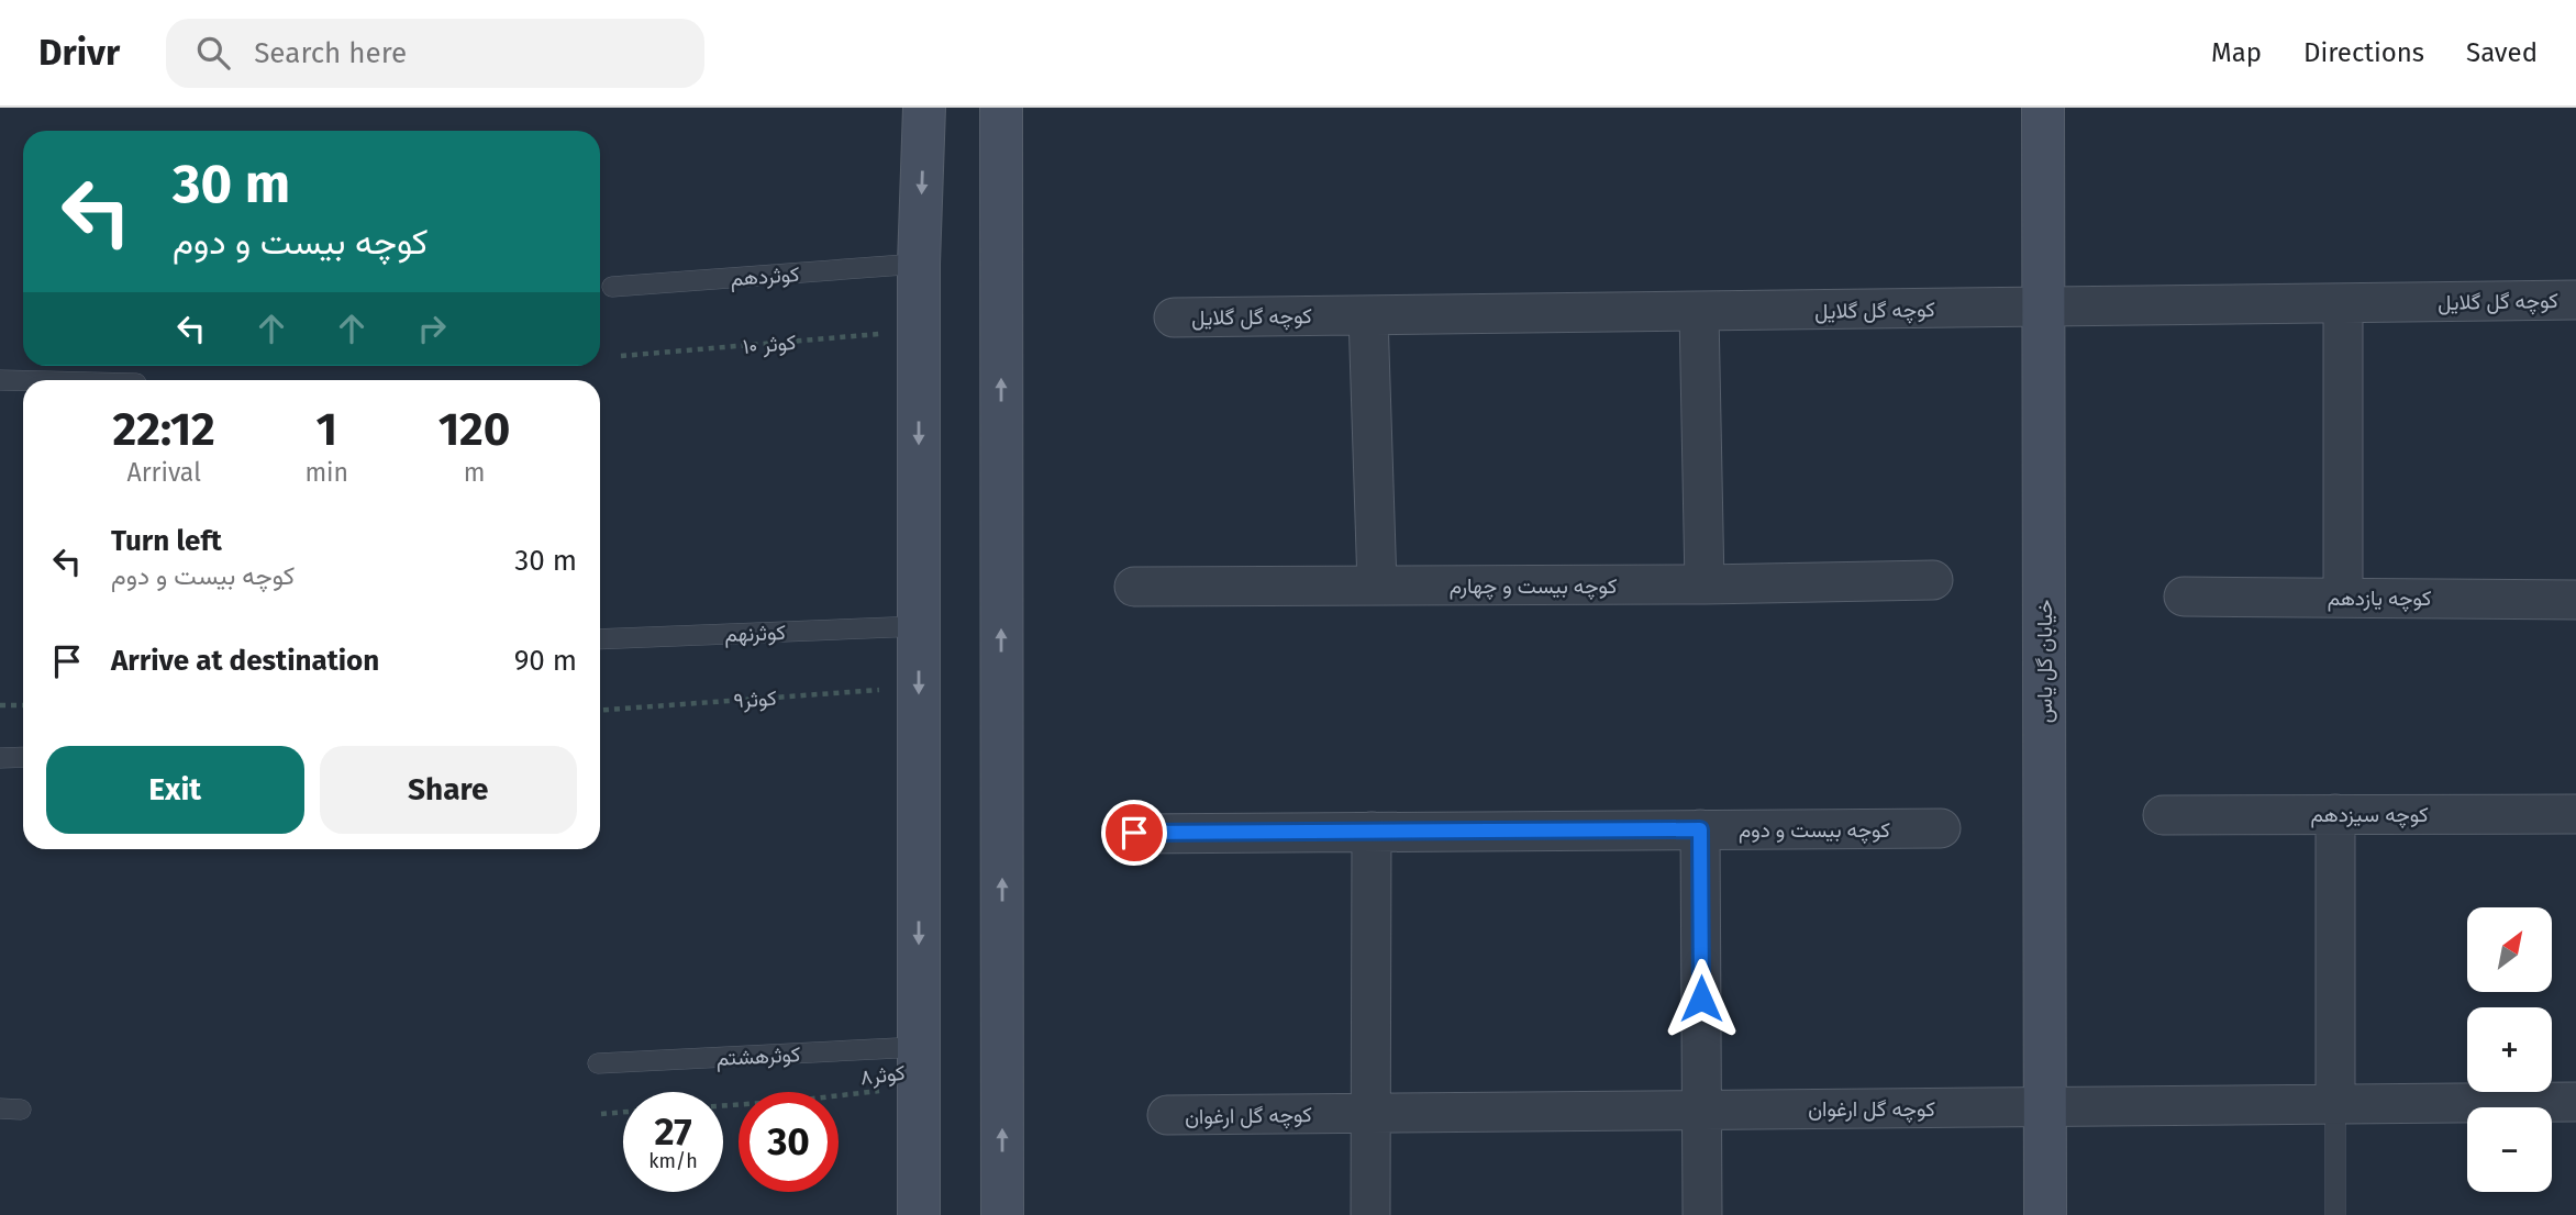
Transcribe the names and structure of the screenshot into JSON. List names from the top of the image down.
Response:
{
  "streets": {
    "street": [
      "کوچه گل گلایل",
      "کوچه بیست و چهارم",
      "کوچه یازدهم",
      "خیابان گل یاس",
      "کوچه سیزدهم",
      "کوچه بیست و دوم",
      "کوچه گل ارغوان"
    ],
    "lane": ["کوثردهم", "کوثرنهم", "کوثرهشتم"],
    "path": ["کوثر ۱۰", "کوثر۹", "کوثر۸"]
  },
  "crossings": [
    ["کوچه گل گلایل", "خیابان گل یاس"],
    ["خیابان گل یاس", "کوچه گل ارغوان"],
    ["کوثرهشتم", "کوثر۸"]
  ],
  "north": "top right",
  "page": {
    "header": "Drivr",
    "search": "Search here",
    "nav": ["Map", "Directions", "Saved"],
    "turn": ["30 m", "کوچه بیست و دوم"],
    "eta": [
      "22:12",
      "Arrival",
      "1",
      "min",
      "120",
      "m"
    ],
    "list": [
      {
        "name": "Turn left",
        "note": "کوچه بیست و دوم",
        "value": "30 m"
      },
      {
        "name": "Arrive at destination",
        "value": "90 m"
      }
    ],
    "buttons": ["Exit", "Share"],
    "map_buttons": ["+", "−"],
    "speed": "27 km/h",
    "limit": "30"
  }
}
